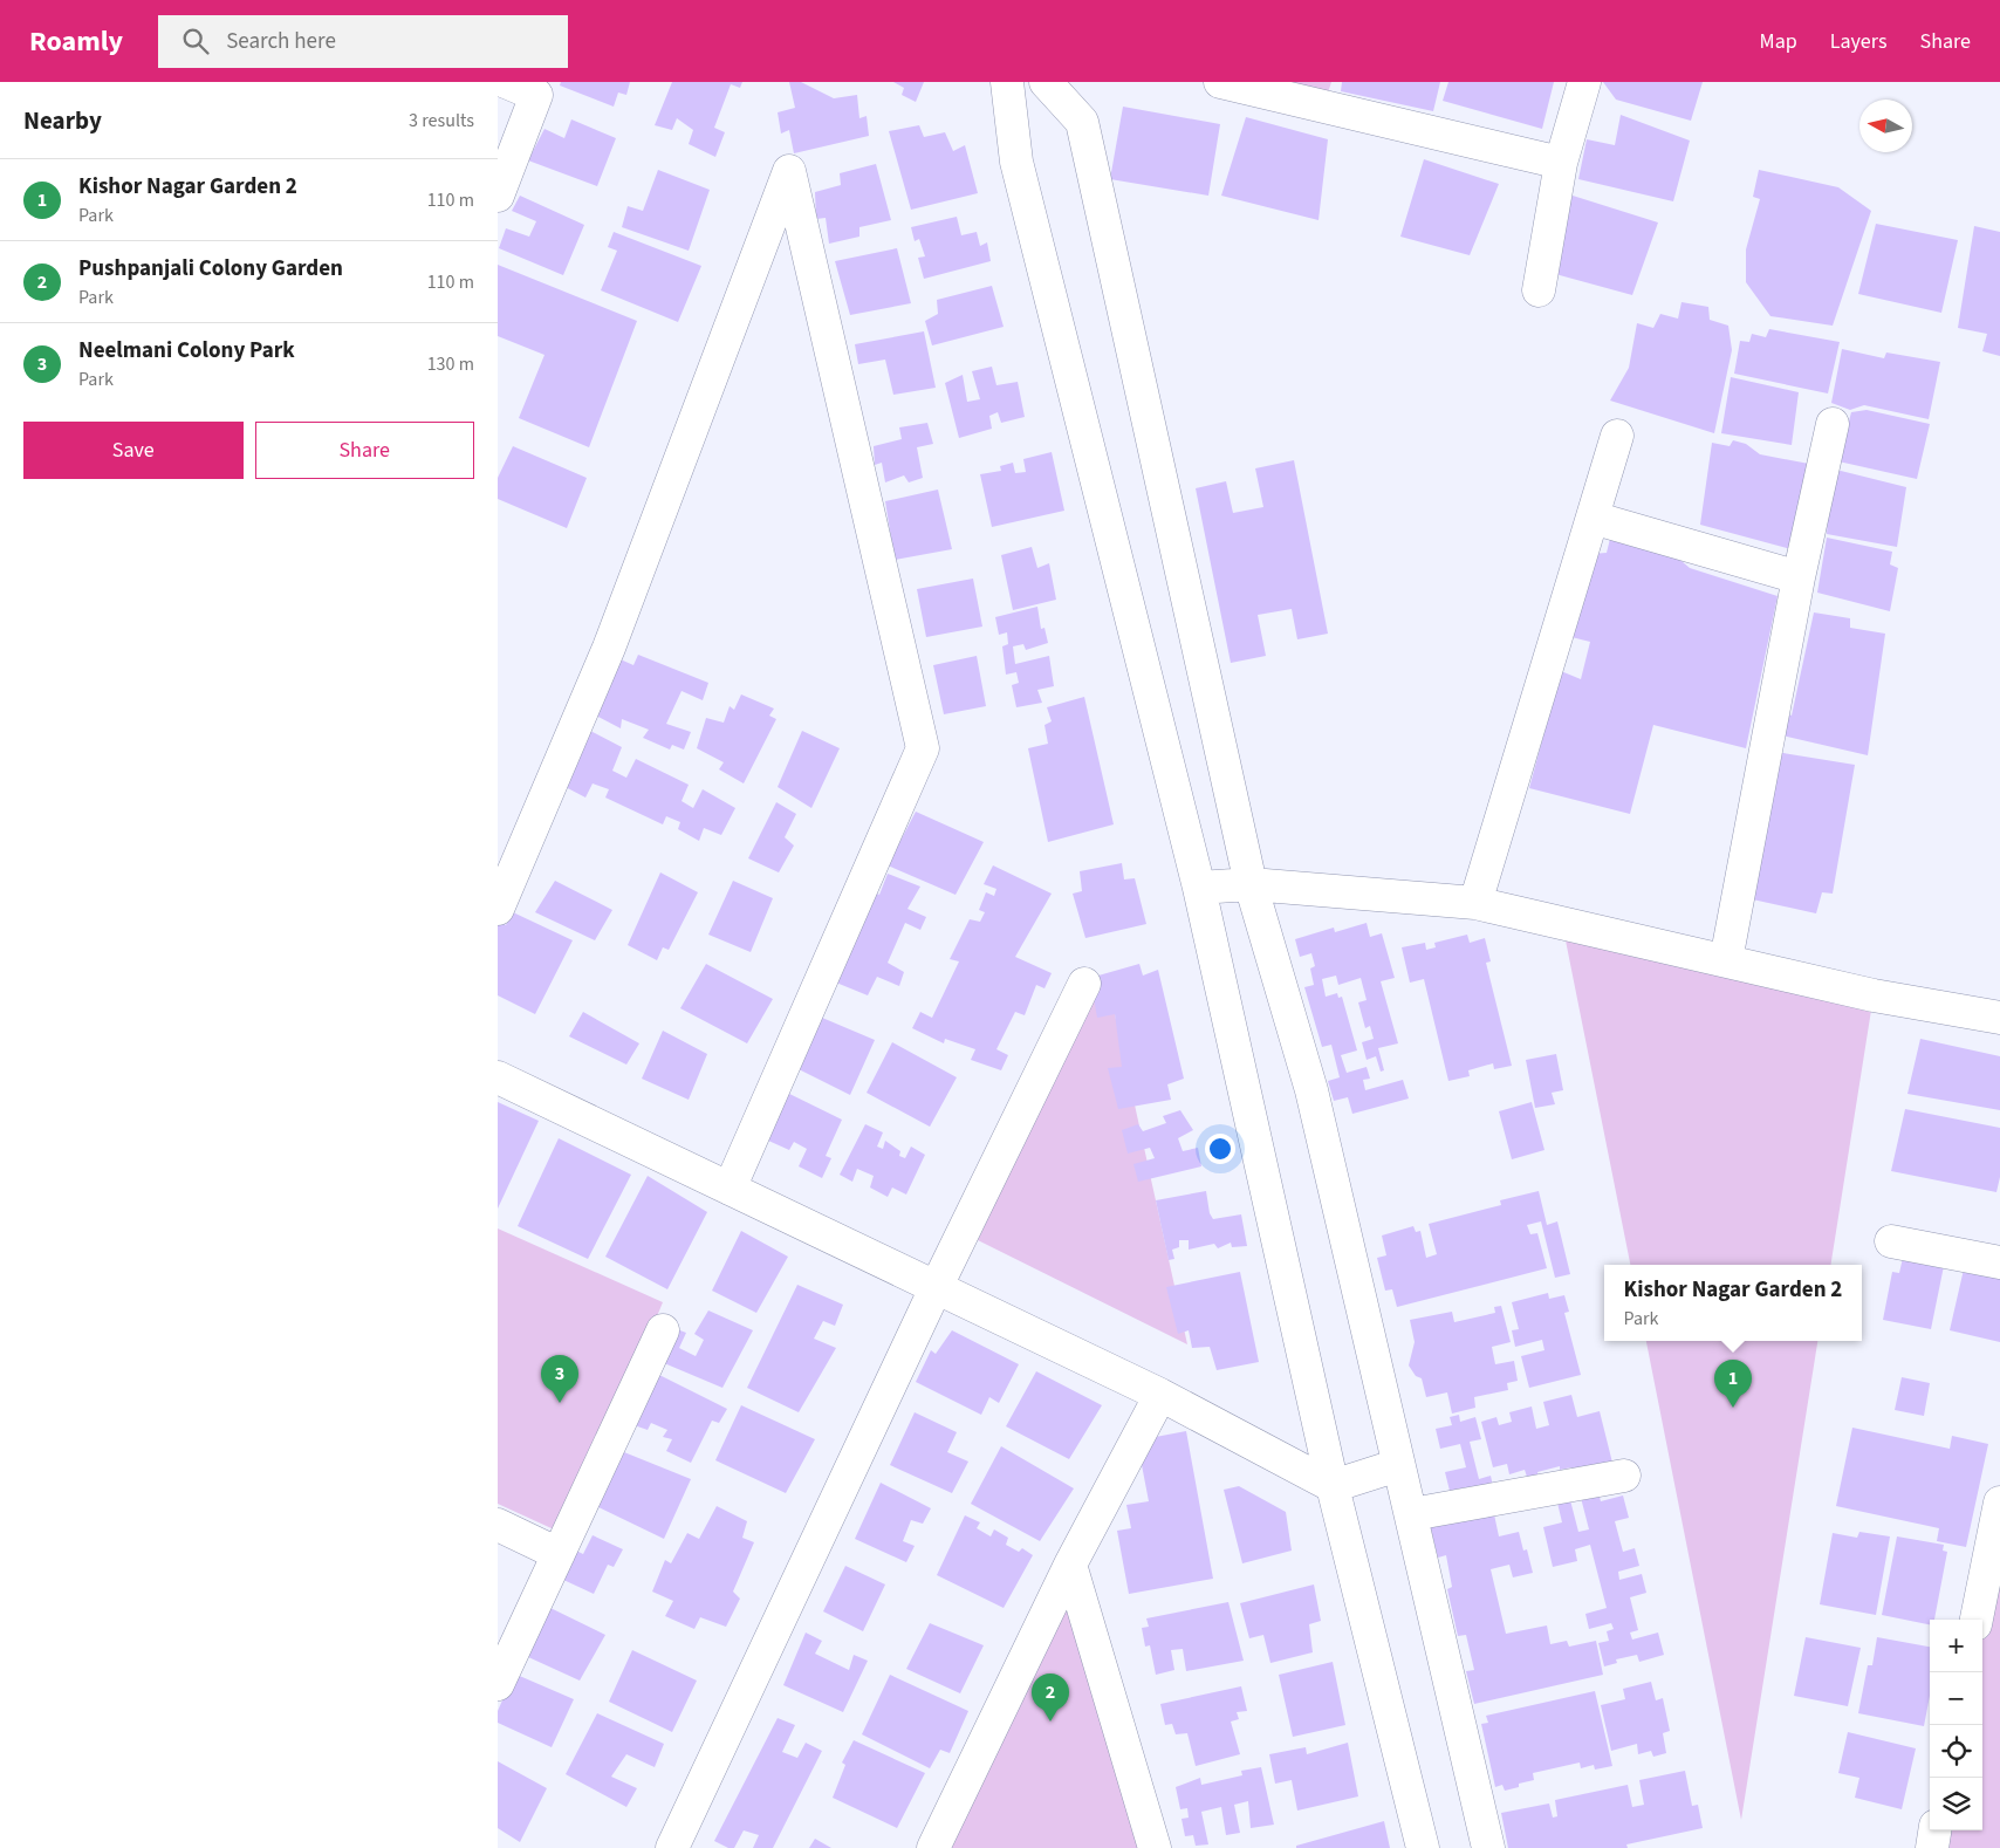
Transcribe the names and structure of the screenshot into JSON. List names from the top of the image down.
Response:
{
  "north": "left",
  "page": {
    "header": "Roamly",
    "search": "Search here",
    "nav": ["Map", "Layers", "Share"],
    "heading": ["Nearby", "3 results"],
    "list": [
      {
        "mark": "1",
        "name": "Kishor Nagar Garden 2",
        "note": "Park",
        "value": "110 m"
      },
      {
        "mark": "2",
        "name": "Pushpanjali Colony Garden",
        "note": "Park",
        "value": "110 m"
      },
      {
        "mark": "3",
        "name": "Neelmani Colony Park",
        "note": "Park",
        "value": "130 m"
      }
    ],
    "buttons": ["Save", "Share"],
    "popup": ["Kishor Nagar Garden 2", "Park"],
    "pins": ["3", "1", "2"],
    "map_buttons": ["+", "−"]
  }
}
